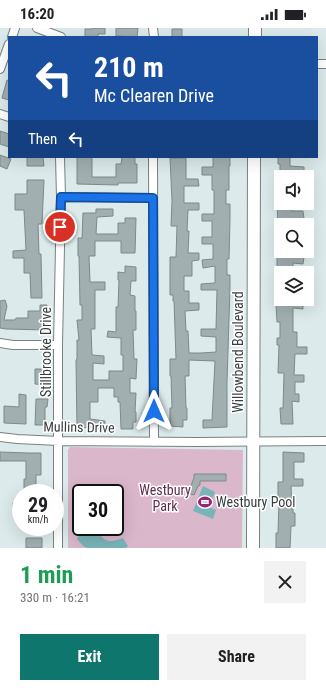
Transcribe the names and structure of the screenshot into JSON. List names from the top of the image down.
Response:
{
  "streets": {
    "main road": ["Willowbend Boulevard"],
    "street": ["Stillbrooke Drive", "Mullins Drive"]
  },
  "crossings": [
    ["Stillbrooke Drive", "Mullins Drive"],
    ["Willowbend Boulevard", "Mullins Drive"]
  ],
  "parks": ["Westbury Park"],
  "places": {
    "sports": ["Westbury Pool"]
  },
  "page": {
    "status": "16:20",
    "turn": ["210 m", "Mc Clearen Drive"],
    "then": "Then",
    "speed": "29 km/h",
    "limit": "30",
    "heading": ["1 min", "330 m · 16:21"],
    "buttons": ["Exit", "Share"]
  }
}
